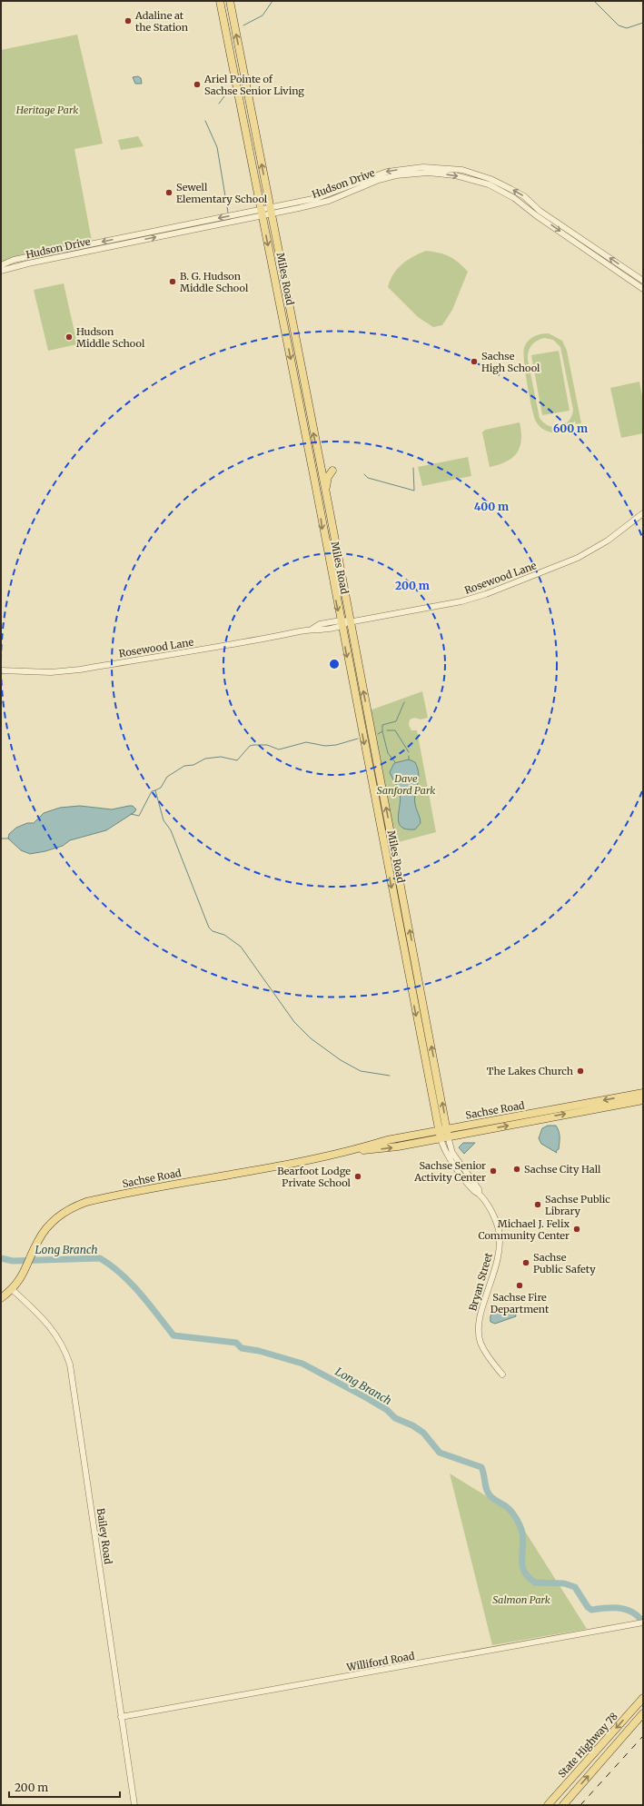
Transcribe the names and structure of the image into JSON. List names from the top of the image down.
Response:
{
  "streets": {
    "main road": ["Miles Road", "Sachse Road", "State Highway 78"],
    "street": [
      "Hudson Drive",
      "Rosewood Lane",
      "Bryan Street",
      "Bailey Road",
      "Williford Road"
    ]
  },
  "crossings": [
    ["Hudson Drive", "Miles Road"],
    ["Miles Road", "Rosewood Lane"],
    ["Miles Road", "Sachse Road"],
    ["Miles Road", "Bryan Street"],
    ["Sachse Road", "Bryan Street"],
    ["Sachse Road", "Bailey Road"],
    ["Bailey Road", "Williford Road"]
  ],
  "water": ["Long Branch"],
  "parks": ["Heritage Park", "Dave Sanford Park", "Salmon Park"],
  "places": [
    "Adaline at the Station",
    "Ariel Pointe of Sachse Senior Living",
    "Sewell Elementary School",
    "B. G. Hudson Middle School",
    "Hudson Middle School",
    "Sachse High School",
    "The Lakes Church",
    "Sachse City Hall",
    "Sachse Senior Activity Center",
    "Bearfoot Lodge Private School",
    "Sachse Public Library",
    "Michael J. Felix Community Center",
    "Sachse Public Safety",
    "Sachse Fire Department"
  ],
  "scale_bar": "200 m",
  "rings": ["600 m", "400 m", "200 m"]
}
